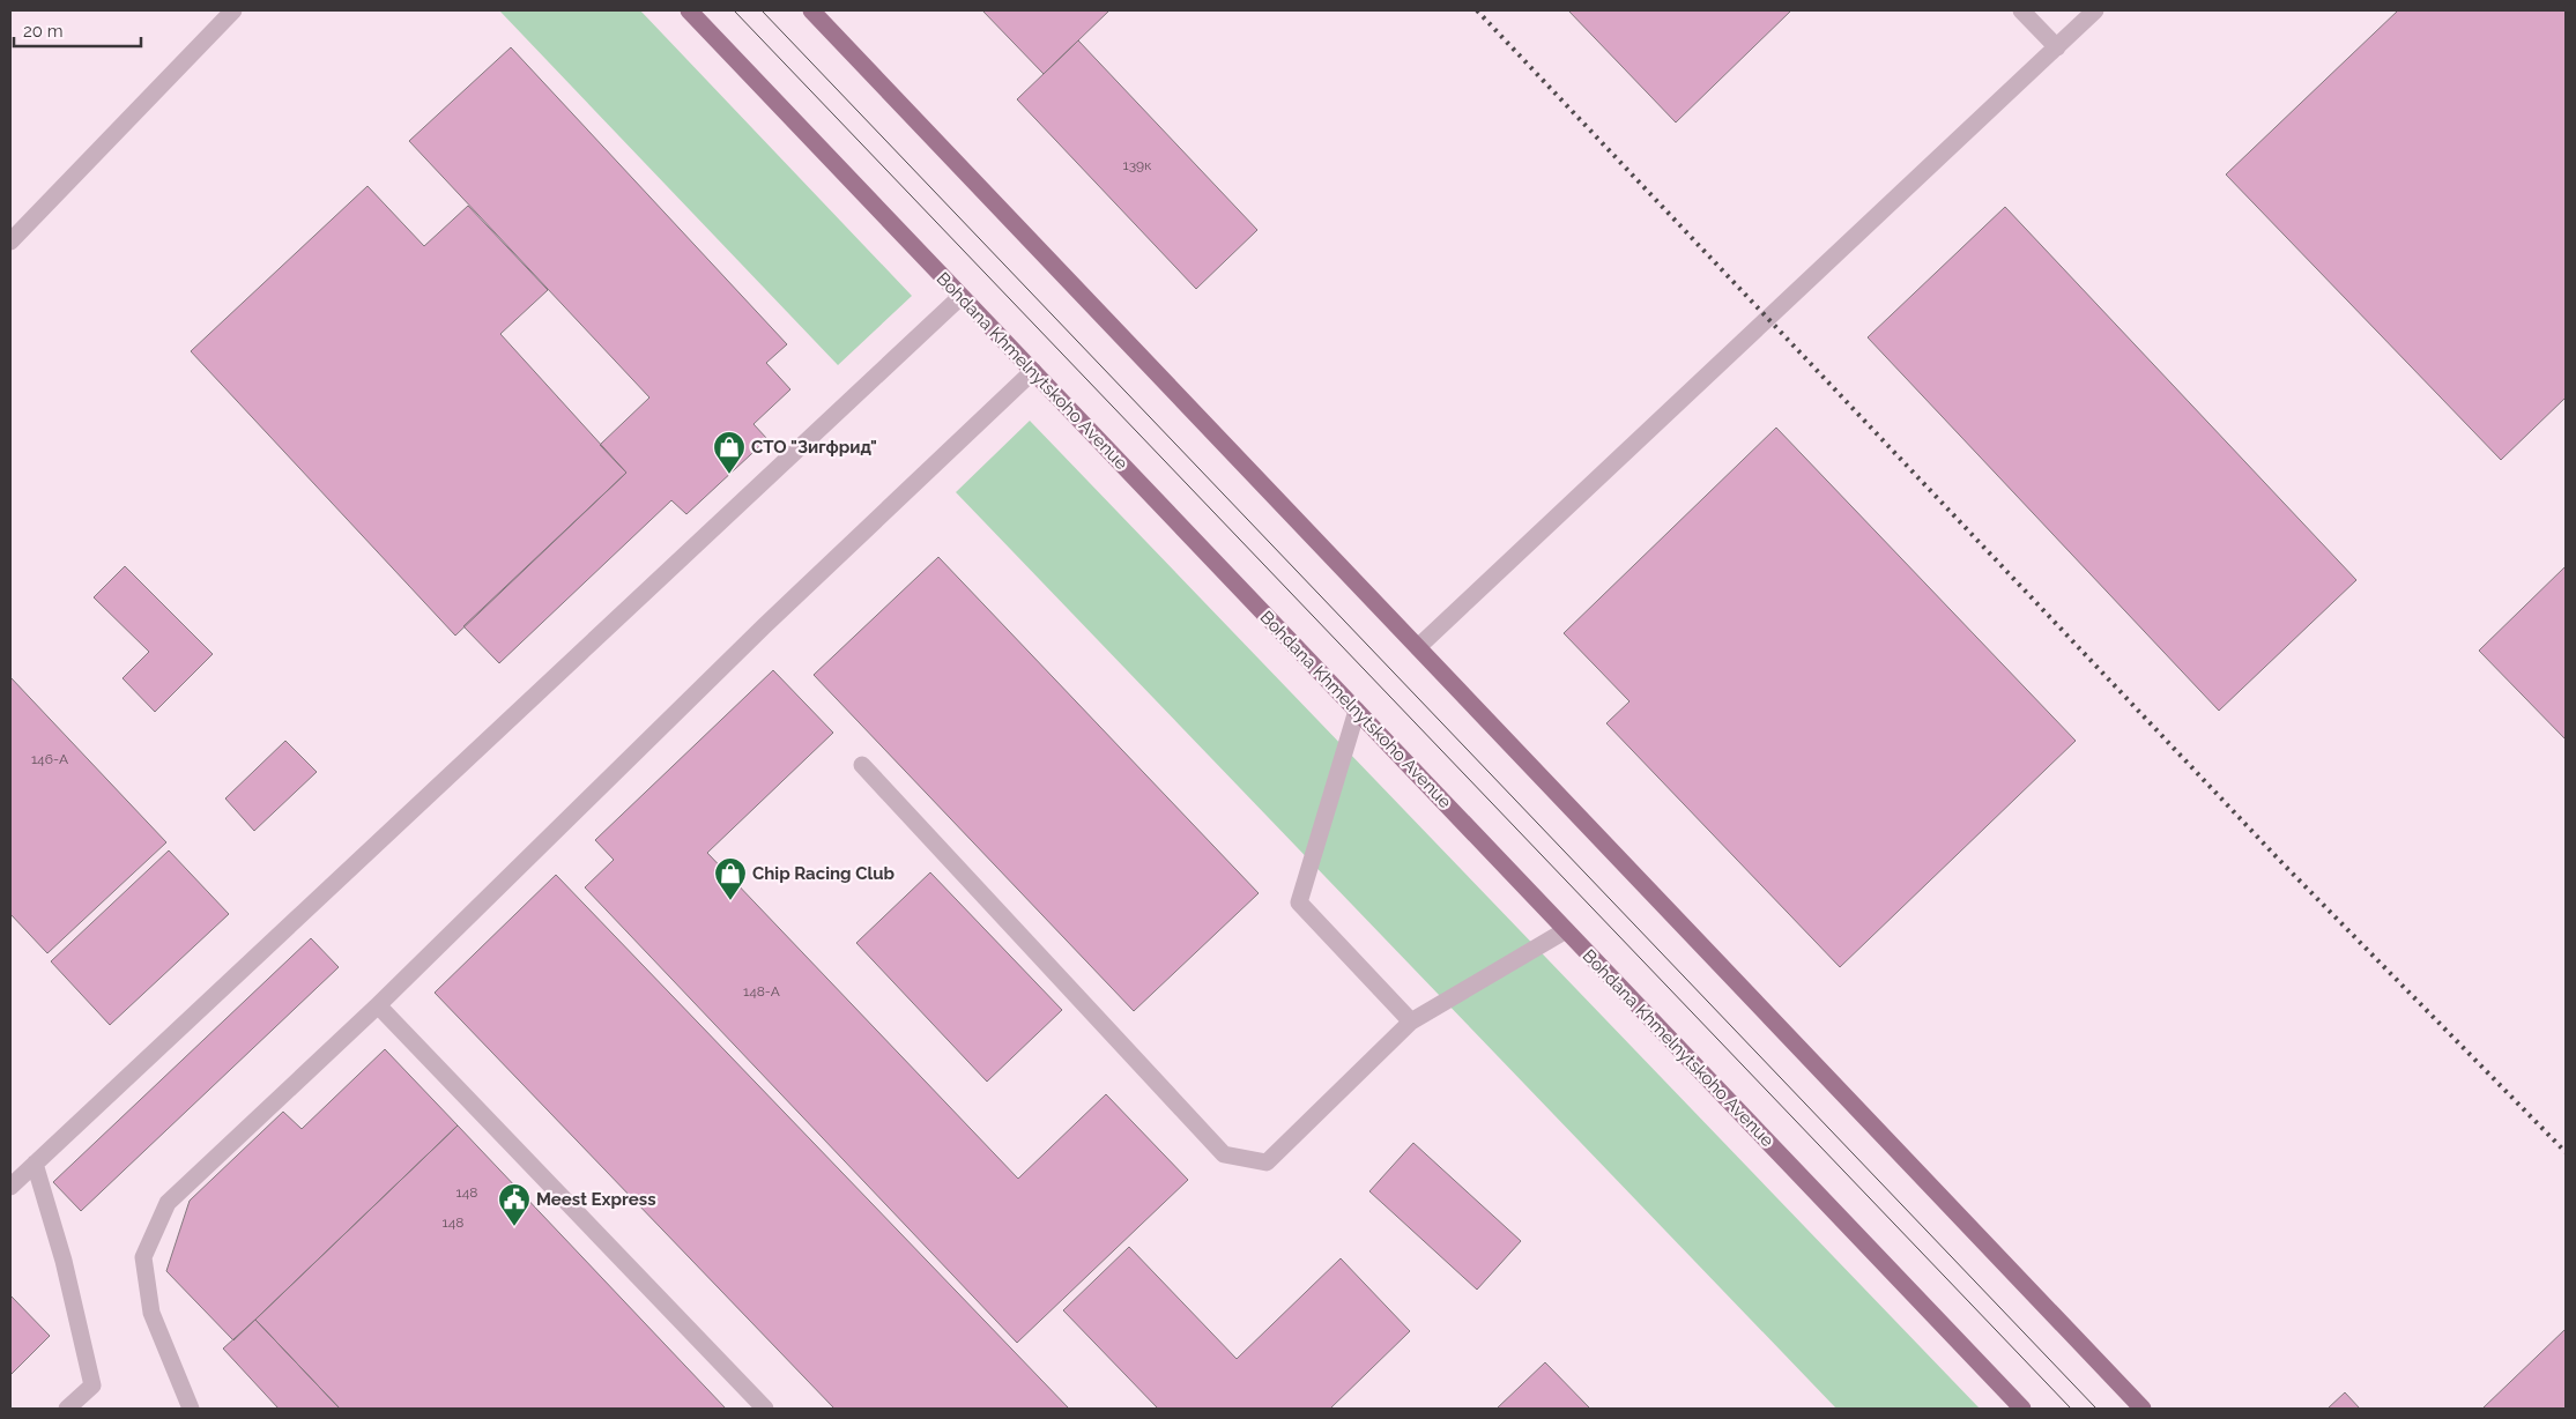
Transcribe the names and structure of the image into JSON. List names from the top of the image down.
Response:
{
  "streets": {
    "main road": ["Bohdana Khmelnytskoho Avenue"]
  },
  "places": {
    "shop": ["СТО \"Зигфрид\"", "Chip Racing Club"],
    "public building": ["Meest Express"]
  },
  "house_numbers": [
    "139к",
    "146-А",
    "148-А",
    "148",
    "148"
  ],
  "scale_bar": "20 m"
}
